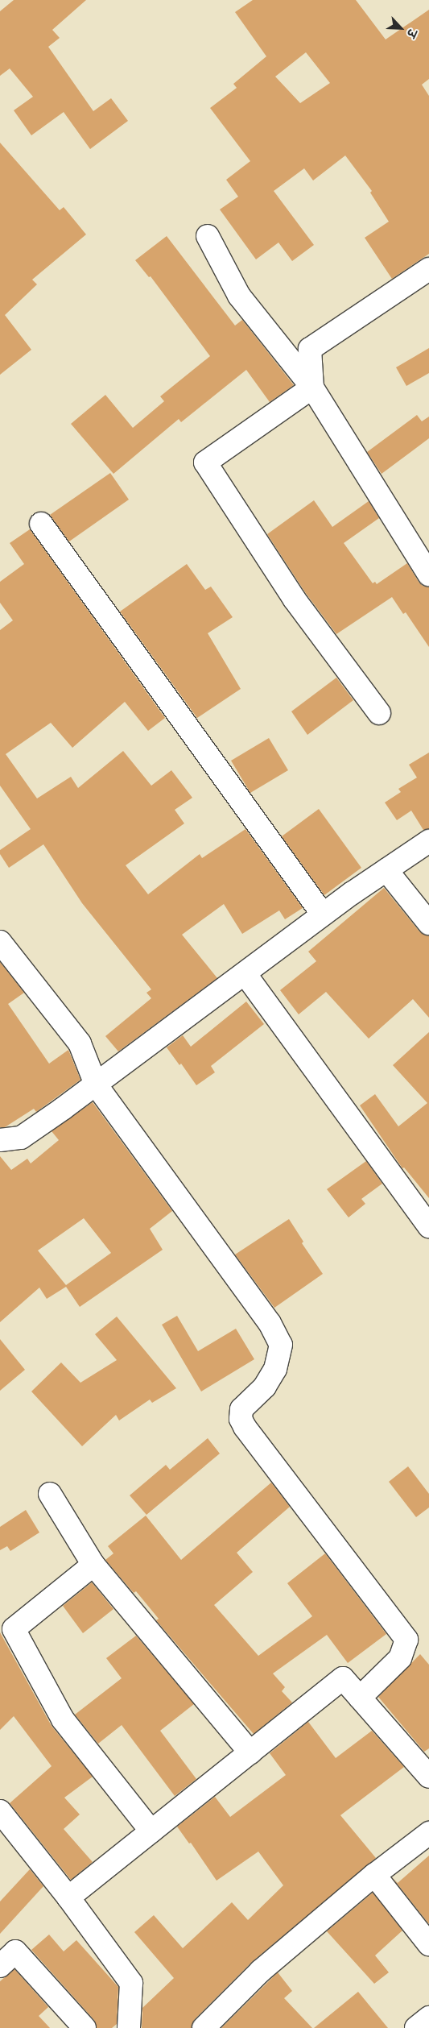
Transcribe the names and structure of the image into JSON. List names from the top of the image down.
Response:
{
  "north": "bottom right"
}
